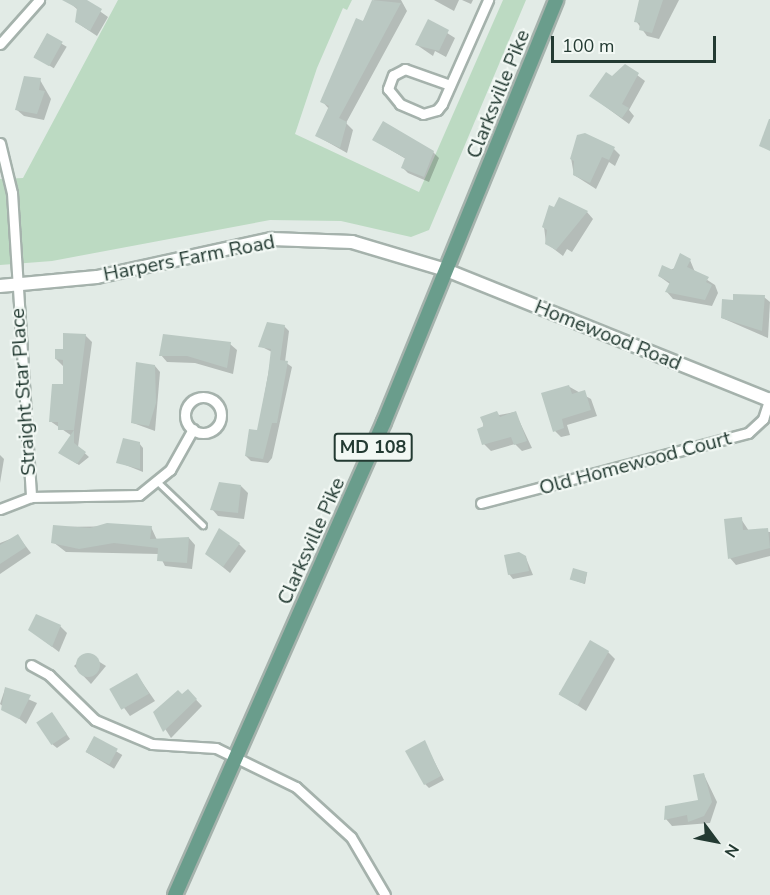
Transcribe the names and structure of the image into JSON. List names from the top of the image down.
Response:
{
  "streets": {
    "main road": [
      "Clarksville Pike",
      "Harpers Farm Road",
      "Homewood Road",
      "MD 108"
    ],
    "street": ["Straight Star Place", "Old Homewood Court"]
  },
  "crossings": [
    ["Clarksville Pike", "Harpers Farm Road"],
    ["Clarksville Pike", "Homewood Road"],
    ["Harpers Farm Road", "Homewood Road"],
    ["Harpers Farm Road", "Straight Star Place"],
    ["Homewood Road", "Old Homewood Court"]
  ],
  "scale_bar": "100 m",
  "north": "bottom right"
}
